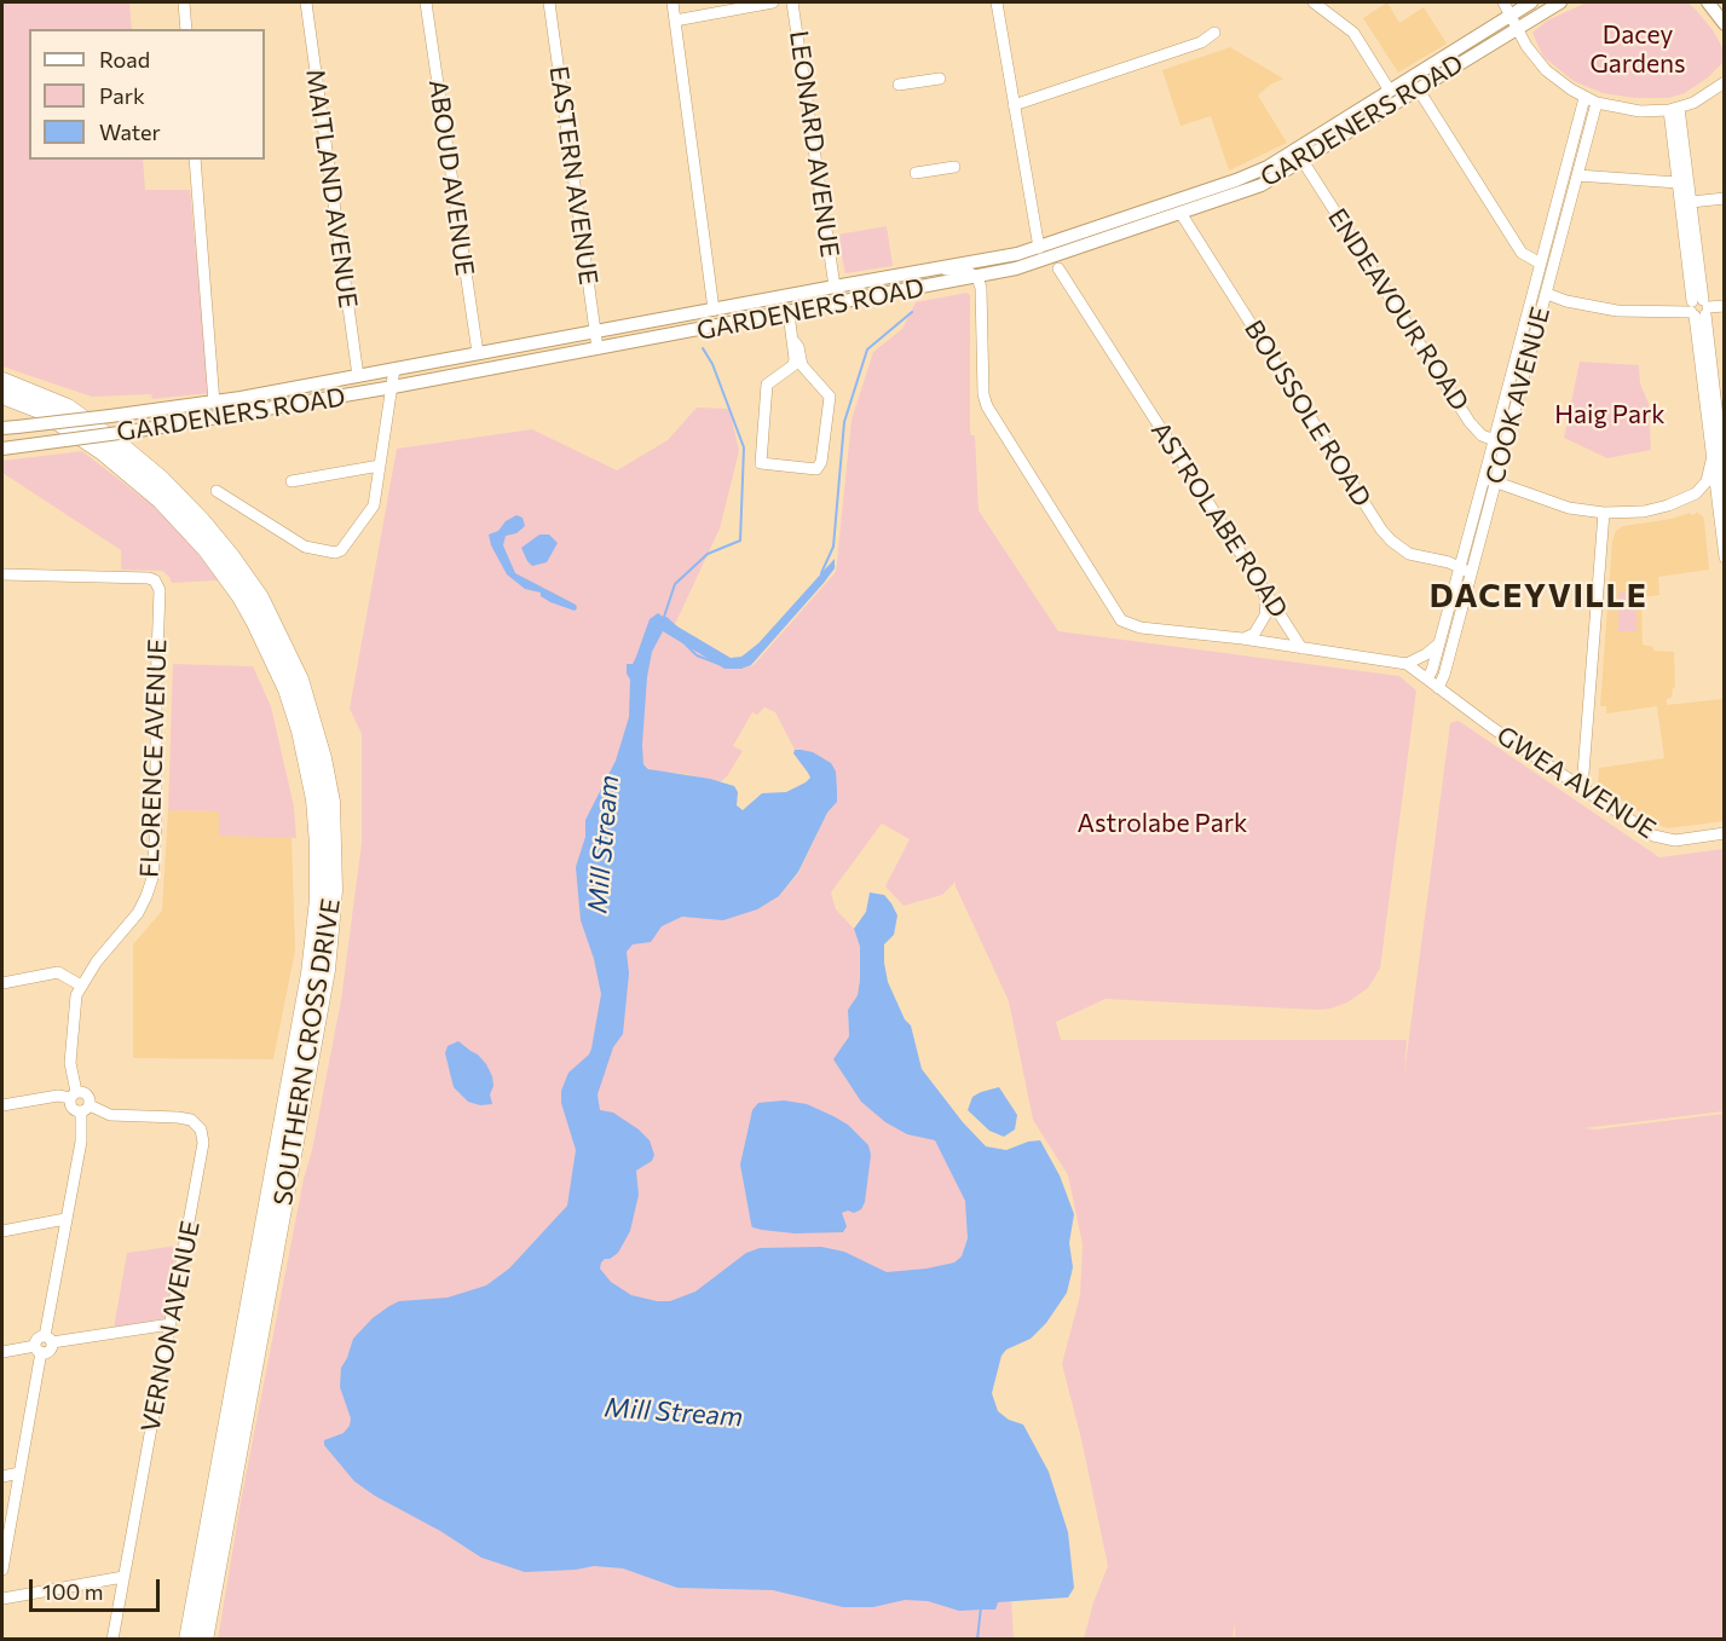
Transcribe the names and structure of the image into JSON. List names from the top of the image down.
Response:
{
  "streets": {
    "highway": ["SOUTHERN CROSS DRIVE"],
    "main road": ["GARDENERS ROAD"],
    "street": [
      "LEONARD AVENUE",
      "EASTERN AVENUE",
      "ABOUD AVENUE",
      "MAITLAND AVENUE",
      "ENDEAVOUR ROAD",
      "COOK AVENUE",
      "BOUSSOLE ROAD",
      "ASTROLABE ROAD",
      "FLORENCE AVENUE",
      "GWEA AVENUE",
      "VERNON AVENUE"
    ]
  },
  "crossings": [
    ["GARDENERS ROAD", "LEONARD AVENUE"],
    ["GARDENERS ROAD", "EASTERN AVENUE"],
    ["GARDENERS ROAD", "ABOUD AVENUE"],
    ["GARDENERS ROAD", "MAITLAND AVENUE"],
    ["GARDENERS ROAD", "ENDEAVOUR ROAD"],
    ["GARDENERS ROAD", "BOUSSOLE ROAD"],
    ["ENDEAVOUR ROAD", "COOK AVENUE"],
    ["COOK AVENUE", "BOUSSOLE ROAD"],
    ["COOK AVENUE", "GWEA AVENUE"]
  ],
  "districts": ["DACEYVILLE"],
  "water": ["Mill Stream"],
  "parks": ["Dacey Gardens", "Haig Park", "Astrolabe Park"],
  "legend": ["Road", "Park", "Water"],
  "scale_bar": "100 m"
}
